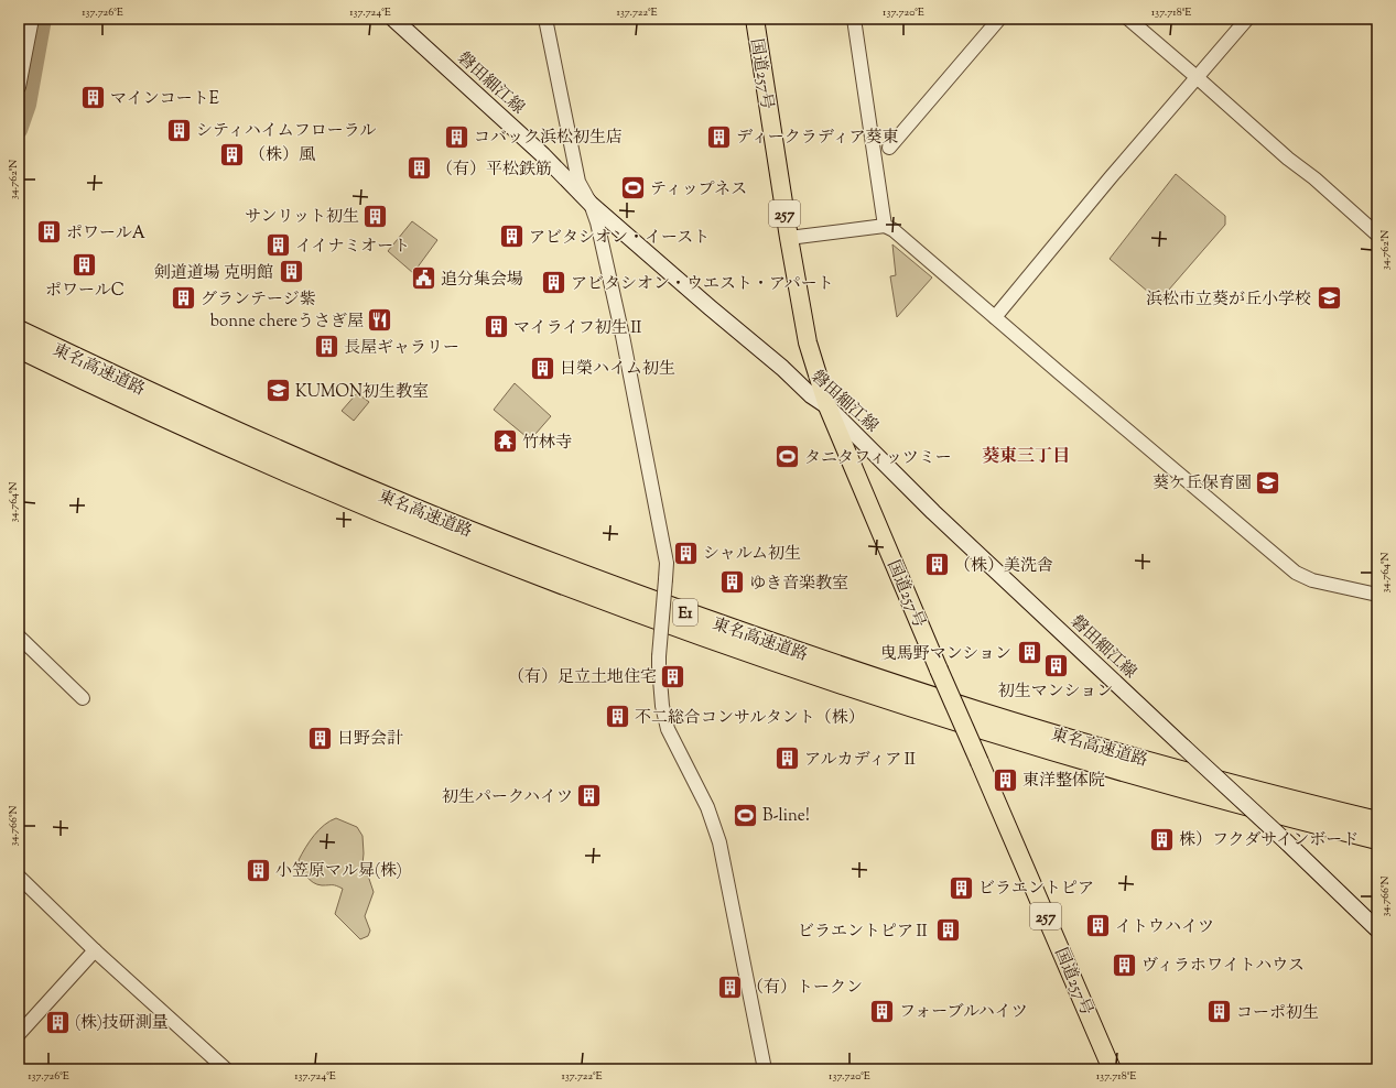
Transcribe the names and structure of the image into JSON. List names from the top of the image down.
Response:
{
  "streets": {
    "highway": [
      "国道257号",
      "257",
      "東名高速道路",
      "E1"
    ],
    "main road": ["磐田細江線"]
  },
  "crossings": [
    ["国道257号", "磐田細江線"]
  ],
  "districts": ["葵東三丁目"],
  "places": {
    "building": [
      "マインコートE",
      "シティハイムフローラル",
      "コバック浜松初生店",
      "ディークラディア葵東",
      "（株）風",
      "（有）平松鉄筋",
      "サンリット初生",
      "ポワールA",
      "アビタシオン・イースト",
      "イイナミオート",
      "ポワールC",
      "剣道道場 克明館",
      "アビタシオン・ウエスト・アパート",
      "グランテージ紫",
      "マイライフ初生Ⅱ",
      "長屋ギャラリー",
      "日榮ハイム初生",
      "シャルム初生",
      "（株）美洗舎",
      "ゆき音楽教室",
      "曳馬野マンション",
      "初生マンション",
      "（有）足立土地住宅",
      "不二総合コンサルタント（株）",
      "日野会計",
      "アルカディアⅡ",
      "東洋整体院",
      "初生パークハイツ",
      "株）フクダサインボード",
      "小笠原マル曻(株)",
      "ビラエントピア",
      "イトウハイツ",
      "ビラエントピアⅡ",
      "ヴィラホワイトハウス",
      "（有）トークン",
      "フォーブルハイツ",
      "コーポ初生",
      "(株)技研測量"
    ],
    "sports": ["ティップネス", "タニタフィッツミー", "B-line!"],
    "public building": ["追分集会場"],
    "school or university": ["浜松市立葵が丘小学校", "KUMON初生教室", "葵ケ丘保育園"],
    "restaurant": ["bonne chereうさぎ屋"],
    "temple": ["竹林寺"]
  },
  "coordinates": [
    "137.726°E",
    "137.724°E",
    "137.722°E",
    "137.720°E",
    "137.718°E",
    "34.762°N",
    "34.764°N",
    "34.766°N"
  ]
}
